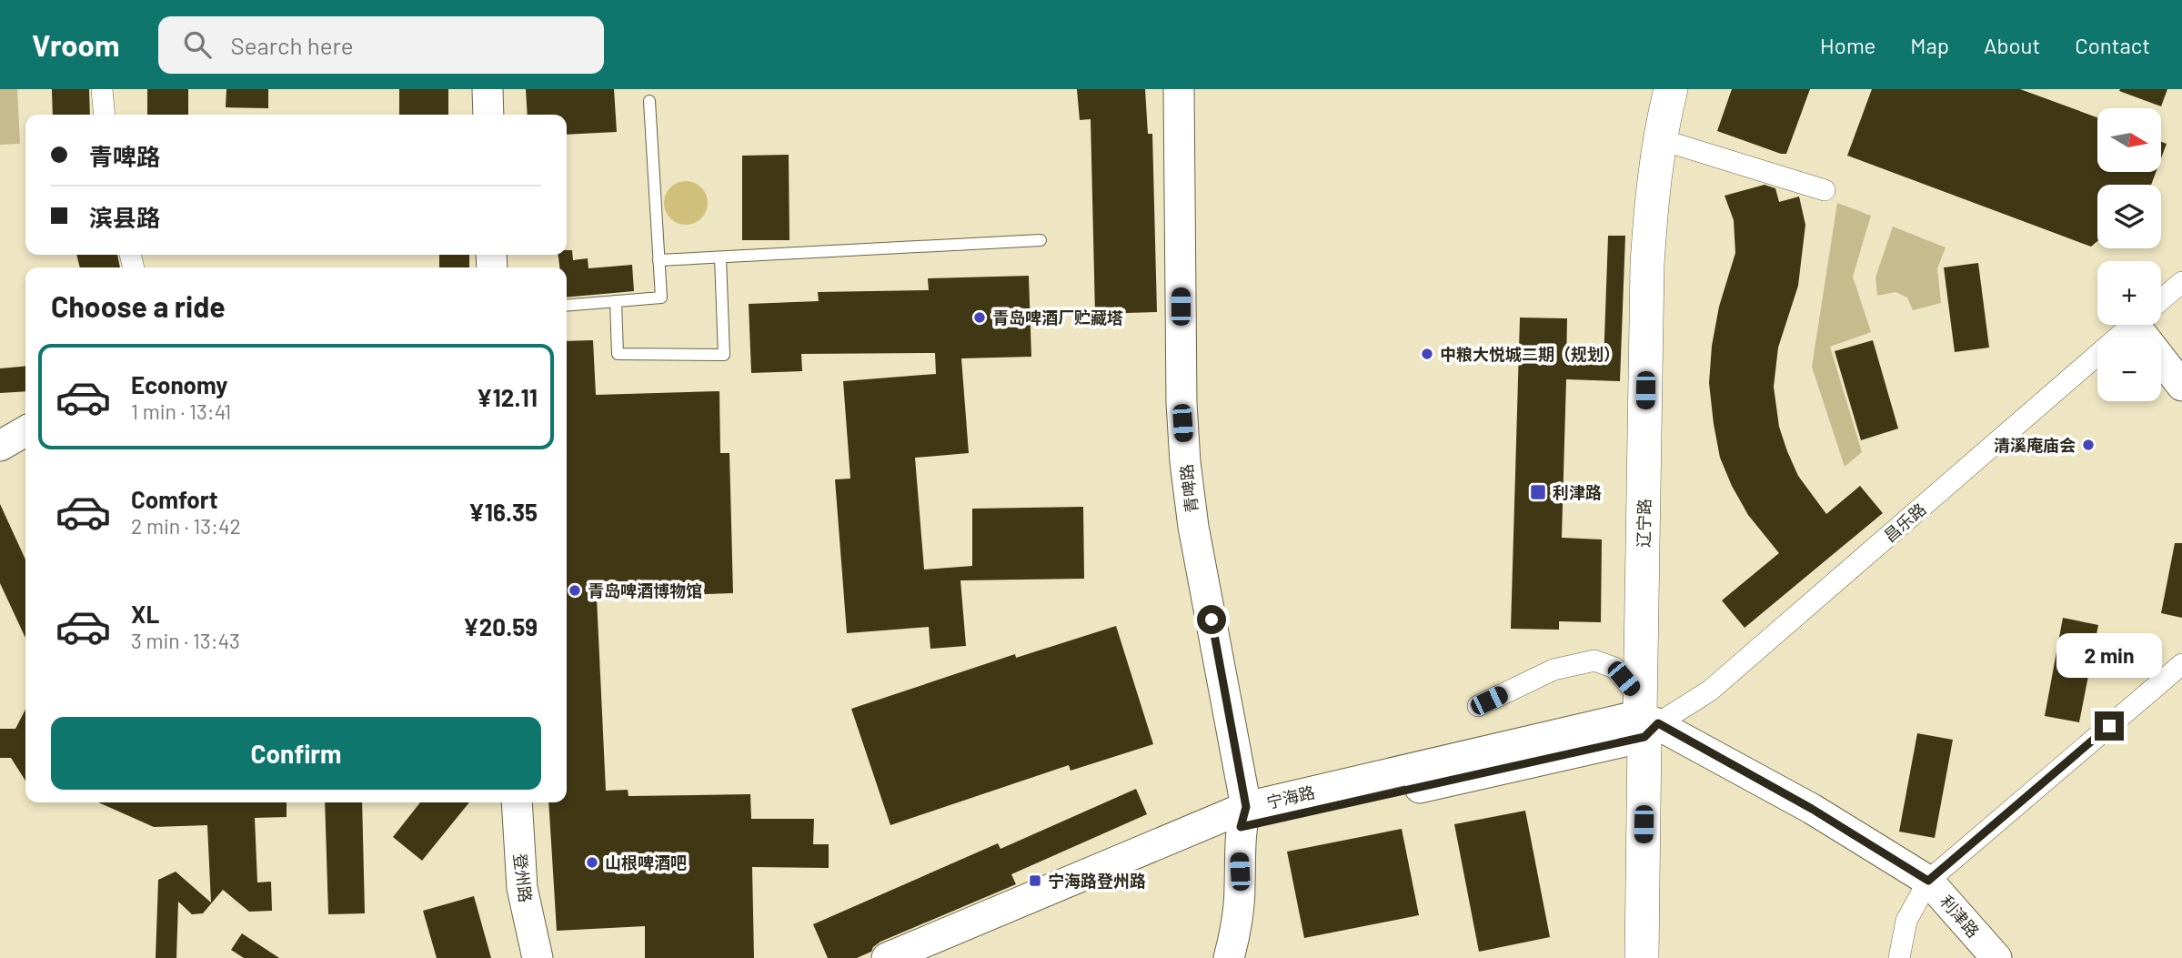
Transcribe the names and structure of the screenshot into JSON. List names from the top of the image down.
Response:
{
  "streets": {
    "main road": ["辽宁路"],
    "street": [
      "青啤路",
      "昌乐路",
      "宁海路",
      "登州路",
      "利津路"
    ]
  },
  "crossings": [
    ["青啤路", "宁海路"],
    ["昌乐路", "辽宁路"],
    ["昌乐路", "宁海路"],
    ["昌乐路", "利津路"],
    ["辽宁路", "宁海路"],
    ["辽宁路", "利津路"],
    ["宁海路", "利津路"]
  ],
  "places": {
    "other": [
      "青岛啤酒厂贮藏塔",
      "中粮大悦城二期（规划）",
      "清溪庵庙会",
      "青岛啤酒博物馆",
      "山根啤酒吧"
    ],
    "transit": ["利津路", "宁海路登州路"]
  },
  "north": "right",
  "page": {
    "header": "Vroom",
    "search": "Search here",
    "nav": [
      "Home",
      "Map",
      "About",
      "Contact"
    ],
    "map_buttons": ["+", "−"],
    "banner": ["青啤路", "滨县路"],
    "heading": "Choose a ride",
    "list": [
      {
        "name": "Economy",
        "note": "1 min · 13:41",
        "value": "¥12.11"
      },
      {
        "name": "Comfort",
        "note": "2 min · 13:42",
        "value": "¥16.35"
      },
      {
        "name": "XL",
        "note": "3 min · 13:43",
        "value": "¥20.59"
      }
    ],
    "bubble": "2 min",
    "buttons": "Confirm"
  }
}
